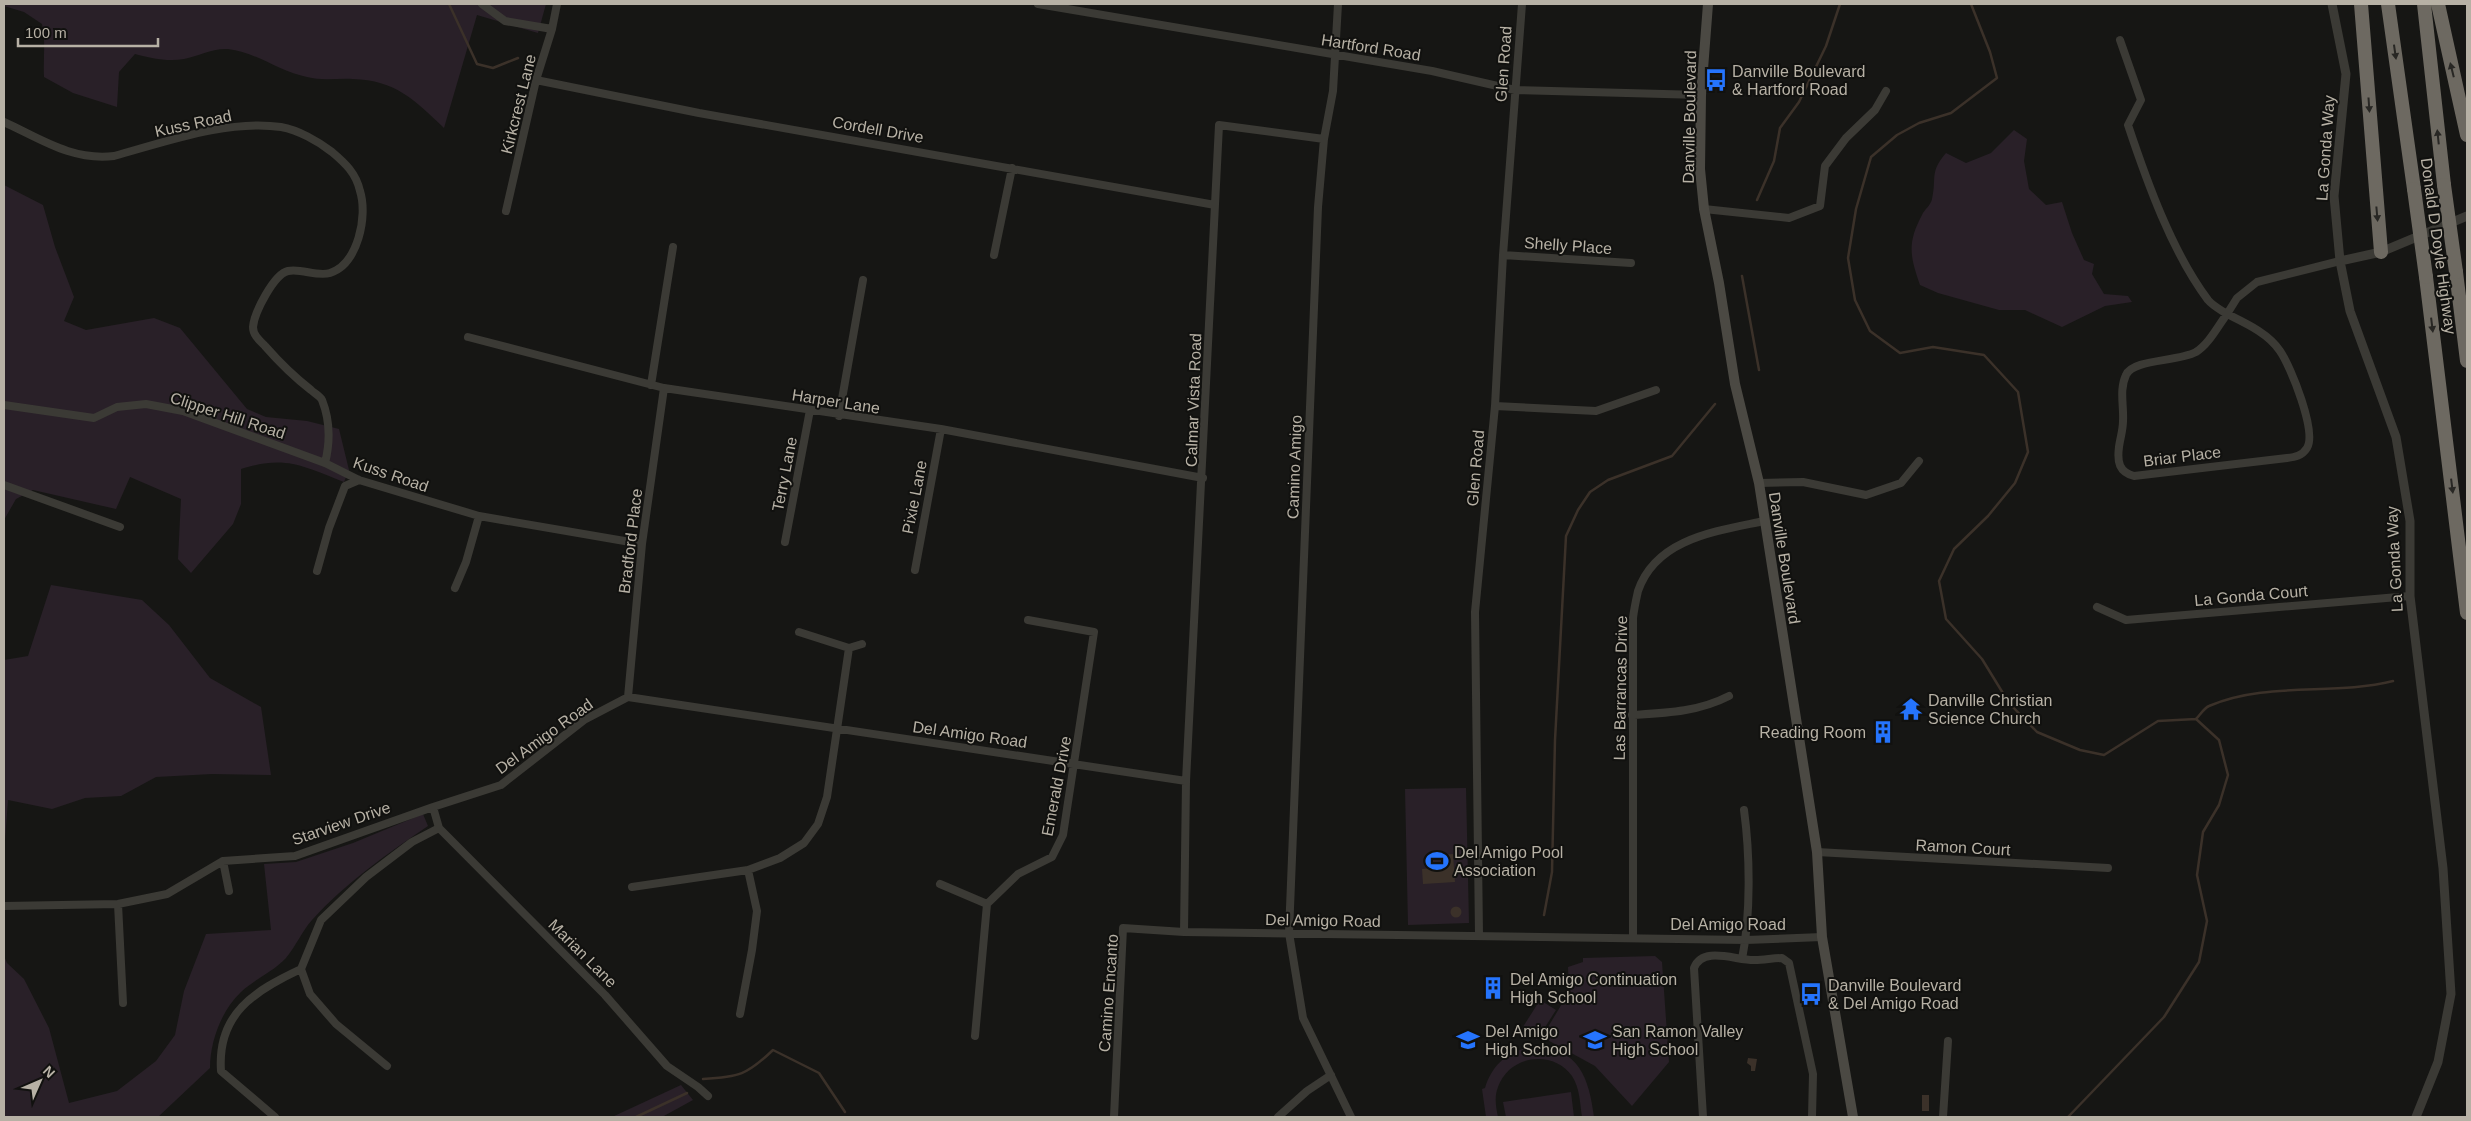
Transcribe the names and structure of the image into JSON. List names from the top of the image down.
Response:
{
  "streets": {
    "highway": ["Donald D Doyle Highway"],
    "main road": ["Danville Boulevard"],
    "street": [
      "Hartford Road",
      "Glen Road",
      "Kirkcrest Lane",
      "Kuss Road",
      "Cordell Drive",
      "La Gonda Way",
      "Shelly Place",
      "Calmar Vista Road",
      "Harper Lane",
      "Clipper Hill Road",
      "Briar Place",
      "Camino Amigo",
      "Terry Lane",
      "Pixie Lane",
      "Bradford Place",
      "La Gonda Court",
      "Las Barrancas Drive",
      "Del Amigo Road",
      "Emerald Drive",
      "Starview Drive",
      "Ramon Court",
      "Marian Lane",
      "Camino Encanto"
    ]
  },
  "crossings": [
    ["Hartford Road", "Glen Road"],
    ["Hartford Road", "Danville Boulevard"],
    ["Hartford Road", "Camino Amigo"],
    ["Glen Road", "Shelly Place"],
    ["Glen Road", "Del Amigo Road"],
    ["Kirkcrest Lane", "Cordell Drive"],
    ["Danville Boulevard", "Las Barrancas Drive"],
    ["Danville Boulevard", "Del Amigo Road"],
    ["Danville Boulevard", "Ramon Court"],
    ["Kuss Road", "Clipper Hill Road"],
    ["Kuss Road", "Bradford Place"],
    ["Cordell Drive", "Calmar Vista Road"],
    ["La Gonda Way", "La Gonda Court"],
    ["Calmar Vista Road", "Harper Lane"],
    ["Calmar Vista Road", "Camino Amigo"],
    ["Calmar Vista Road", "Del Amigo Road"],
    ["Harper Lane", "Terry Lane"],
    ["Harper Lane", "Pixie Lane"],
    ["Harper Lane", "Bradford Place"],
    ["Camino Amigo", "Del Amigo Road"],
    ["Bradford Place", "Del Amigo Road"],
    ["Las Barrancas Drive", "Del Amigo Road"],
    ["Del Amigo Road", "Emerald Drive"],
    ["Del Amigo Road", "Starview Drive"],
    ["Del Amigo Road", "Camino Encanto"]
  ],
  "places": {
    "bus stop": ["Danville Boulevard & Hartford Road", "Danville Boulevard & Del Amigo Road"],
    "temple": ["Danville Christian Science Church"],
    "building": ["Reading Room", "Del Amigo Continuation High School"],
    "sports": ["Del Amigo Pool Association"],
    "school or university": ["Del Amigo High School", "San Ramon Valley High School"]
  },
  "scale_bar": "100 m",
  "north": "top right"
}
